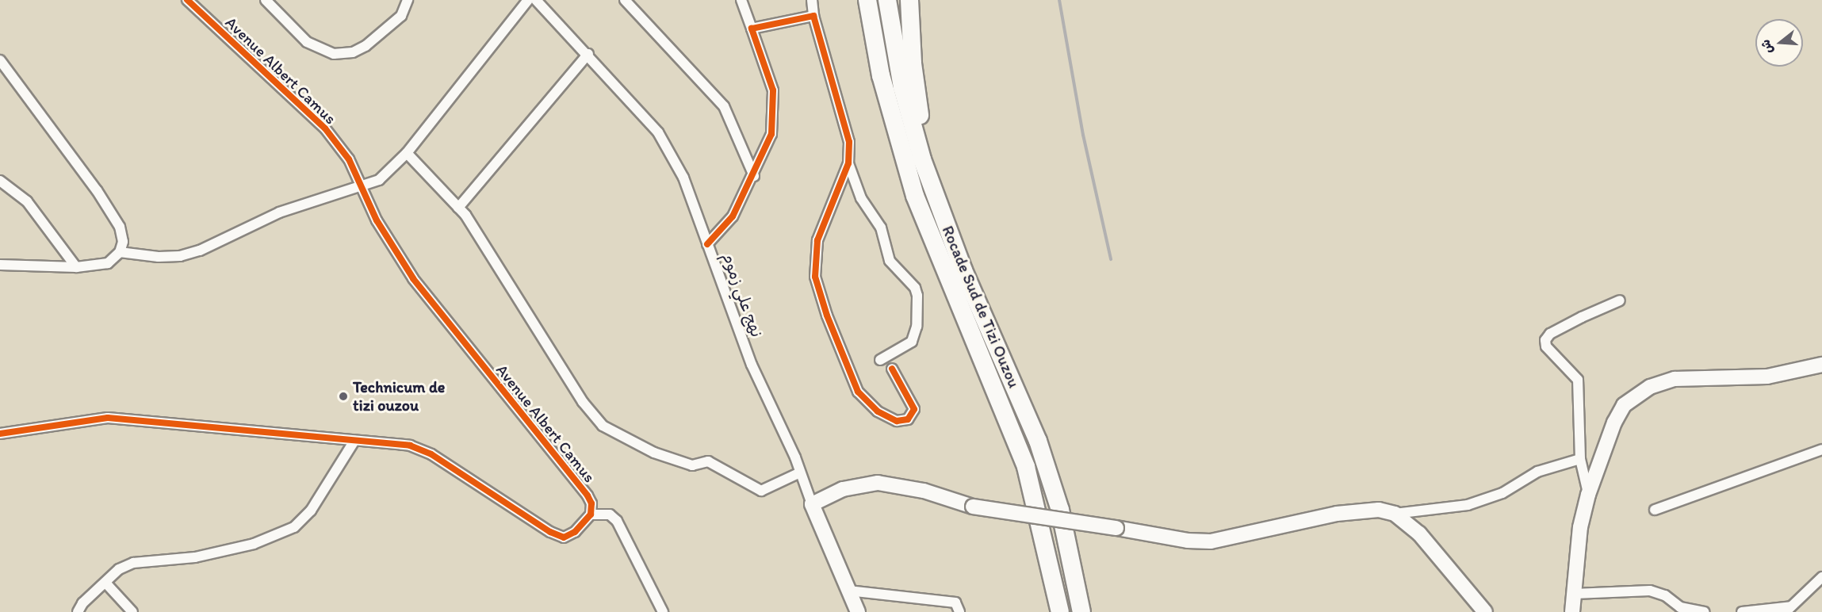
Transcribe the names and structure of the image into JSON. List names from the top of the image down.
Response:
{
  "streets": {
    "highway": ["Rocade Sud de Tizi Ouzou"],
    "street": ["Avenue Albert Camus", "نهج علي زموم"]
  },
  "places": ["Technicum de tizi ouzou"],
  "north": "left"
}
